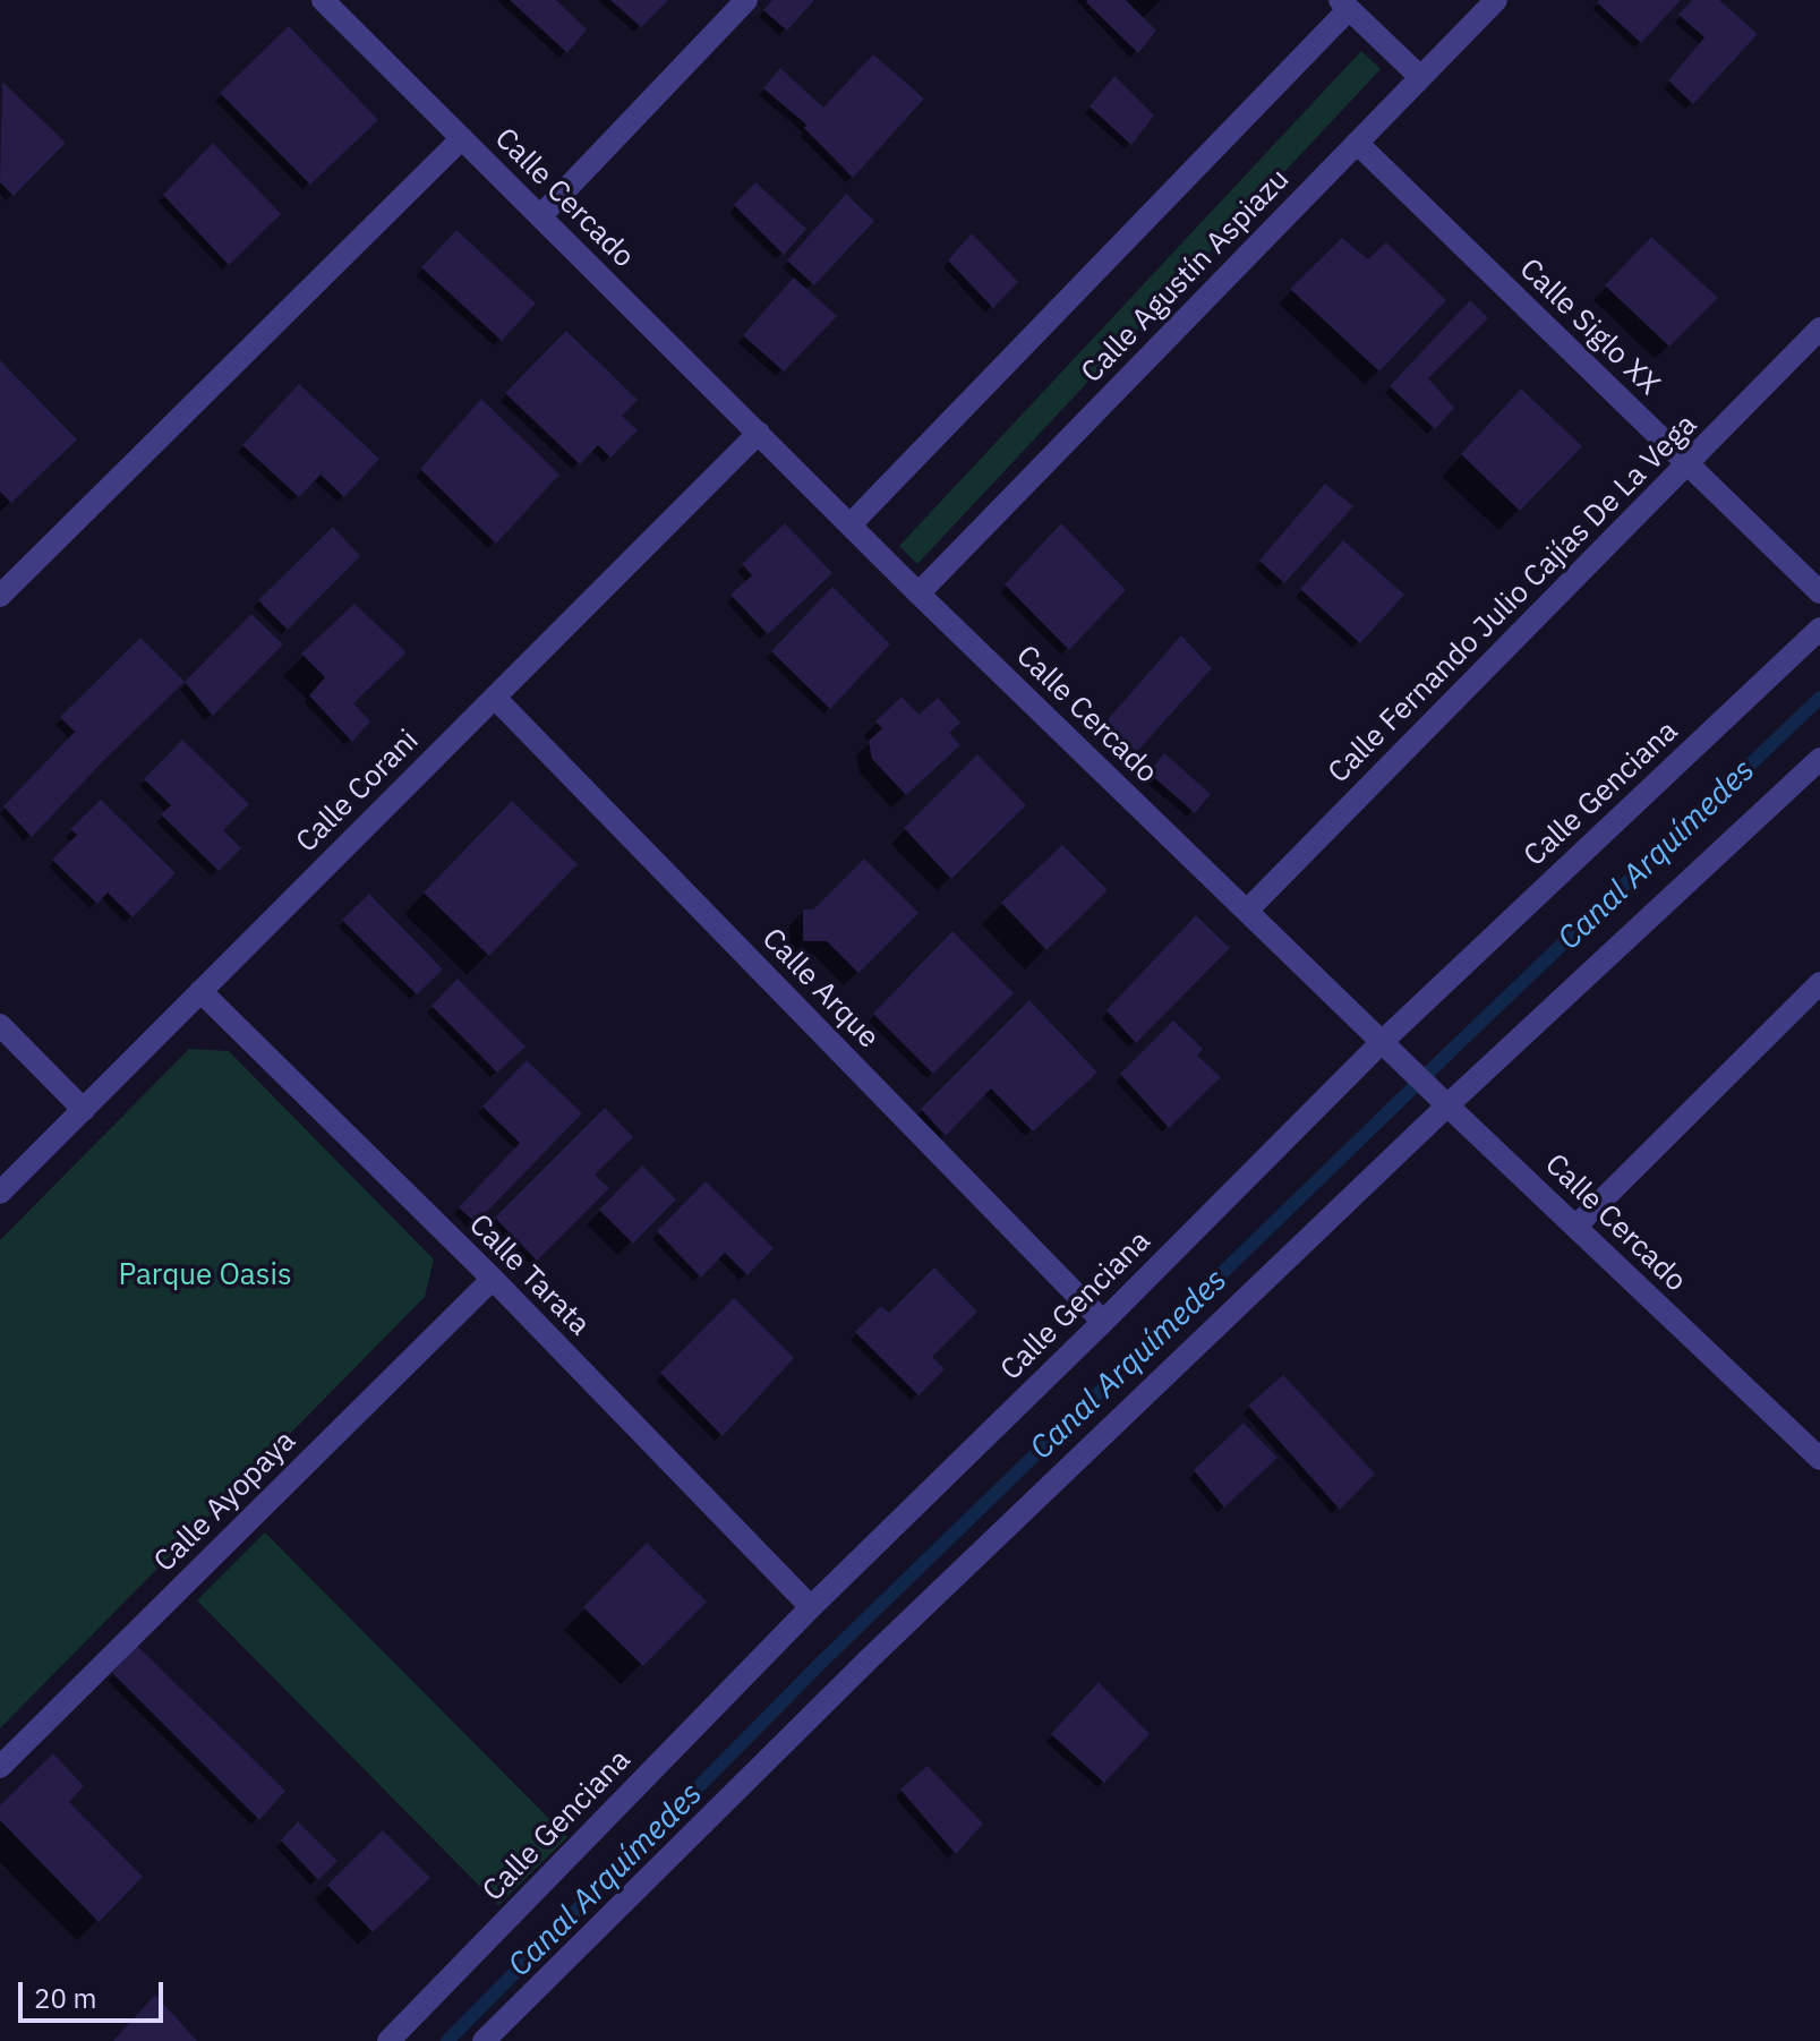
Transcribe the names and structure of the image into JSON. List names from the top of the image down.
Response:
{
  "streets": {
    "street": [
      "Calle Cercado",
      "Calle Agustín Aspiazu",
      "Calle Siglo XX",
      "Calle Fernando Julio Cajías De La Vega",
      "Calle Corani",
      "Calle Genciana",
      "Calle Arque",
      "Calle Tarata",
      "Calle Ayopaya"
    ]
  },
  "crossings": [
    ["Calle Cercado", "Calle Agustín Aspiazu"],
    ["Calle Cercado", "Calle Fernando Julio Cajías De La Vega"],
    ["Calle Cercado", "Calle Corani"],
    ["Calle Cercado", "Calle Genciana"],
    ["Calle Agustín Aspiazu", "Calle Siglo XX"],
    ["Calle Siglo XX", "Calle Fernando Julio Cajías De La Vega"],
    ["Calle Corani", "Calle Arque"],
    ["Calle Corani", "Calle Tarata"],
    ["Calle Genciana", "Calle Arque"],
    ["Calle Genciana", "Calle Tarata"],
    ["Calle Tarata", "Calle Ayopaya"]
  ],
  "water": ["Canal Arquímedes"],
  "parks": ["Parque Oasis"],
  "scale_bar": "20 m"
}
